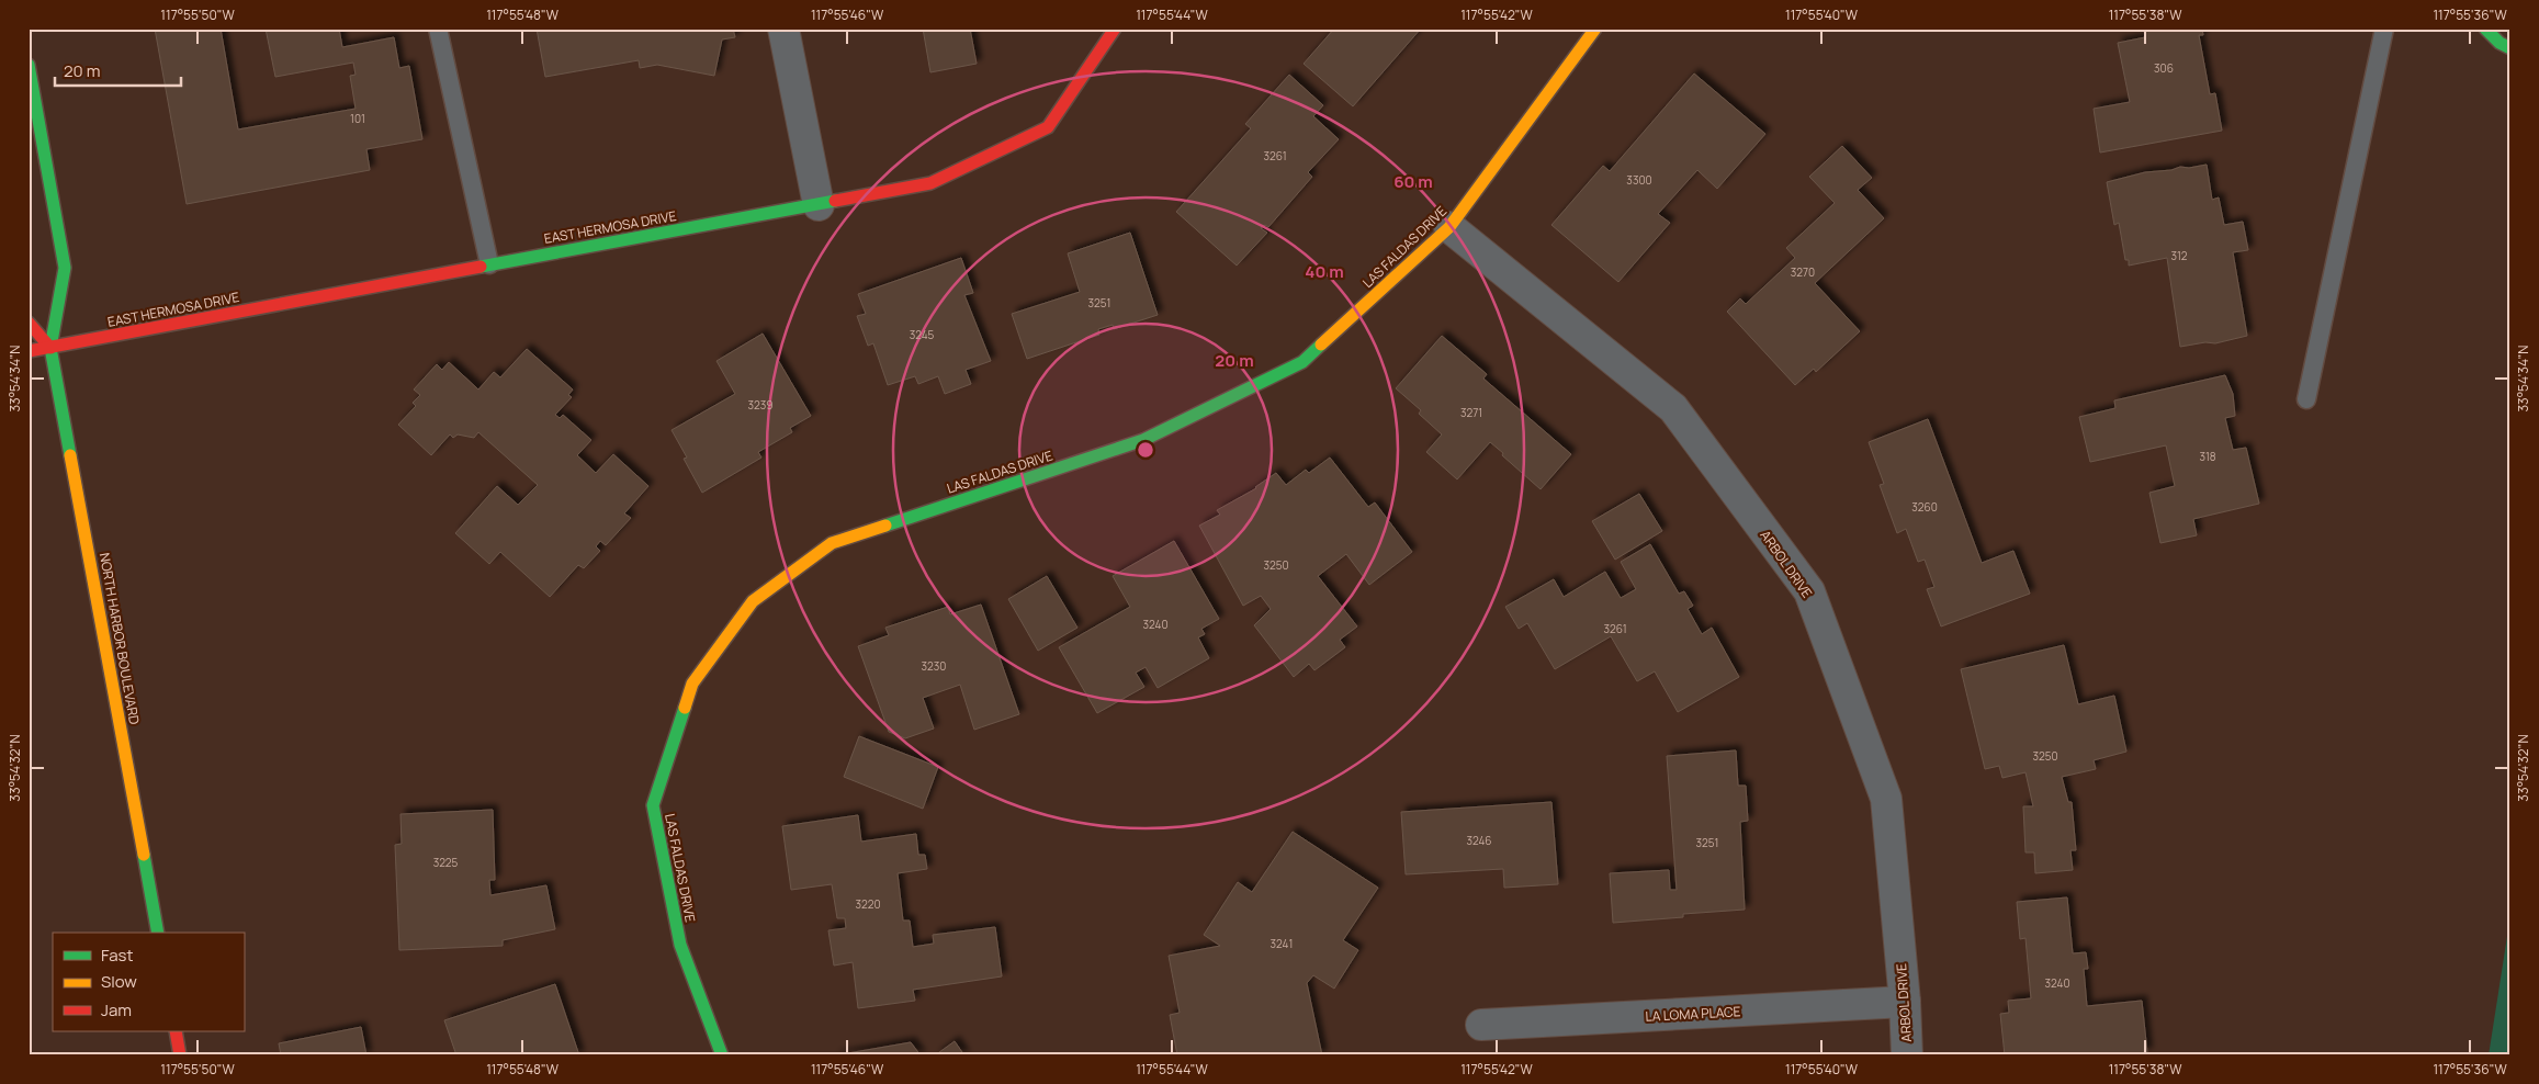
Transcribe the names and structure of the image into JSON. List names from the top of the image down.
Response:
{
  "streets": {
    "street": [
      "EAST HERMOSA DRIVE",
      "LAS FALDAS DRIVE",
      "ARBOL DRIVE",
      "NORTH HARBOR BOULEVARD",
      "LA LOMA PLACE"
    ]
  },
  "crossings": [
    ["EAST HERMOSA DRIVE", "NORTH HARBOR BOULEVARD"],
    ["LAS FALDAS DRIVE", "ARBOL DRIVE"],
    ["ARBOL DRIVE", "LA LOMA PLACE"]
  ],
  "house_numbers": [
    "306",
    "101",
    "3261",
    "3300",
    "312",
    "3270",
    "3251",
    "3245",
    "3239",
    "3271",
    "318",
    "3260",
    "3250",
    "3240",
    "3261",
    "3230",
    "3250",
    "3246",
    "3251",
    "3225",
    "3220",
    "3241",
    "3240"
  ],
  "legend": ["Fast", "Slow", "Jam"],
  "scale_bar": "20 m",
  "coordinates": [
    "117°55'50\"W",
    "117°55'48\"W",
    "117°55'46\"W",
    "117°55'44\"W",
    "117°55'42\"W",
    "117°55'40\"W",
    "117°55'38\"W",
    "117°55'36\"W",
    "33°54'34\"N",
    "33°54'32\"N"
  ],
  "rings": ["60 m", "40 m", "20 m"]
}
